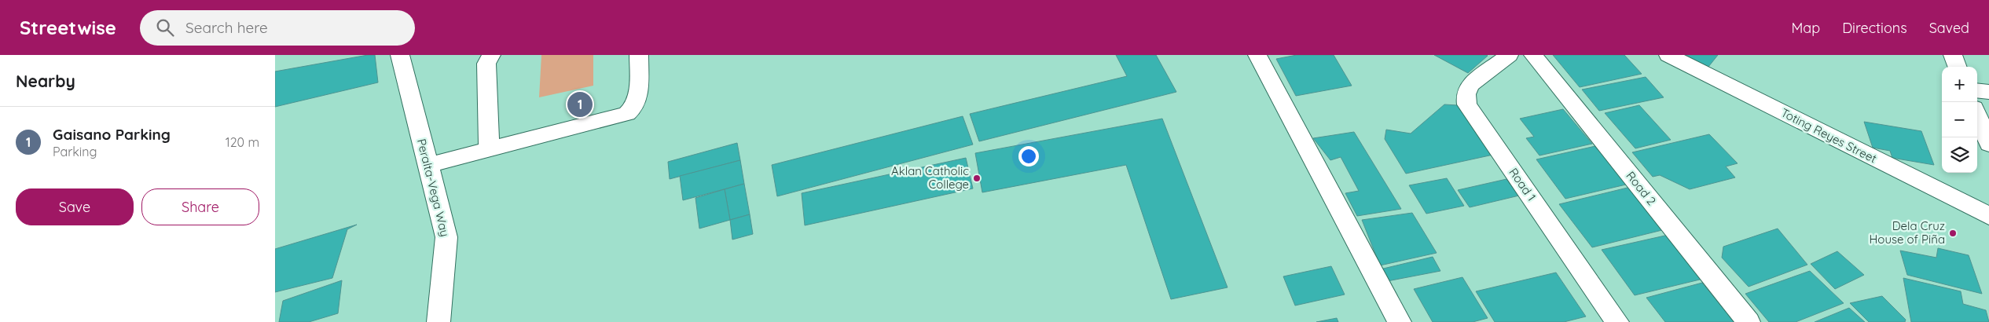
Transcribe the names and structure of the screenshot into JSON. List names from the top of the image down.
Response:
{
  "streets": {
    "street": [
      "Toting Reyes Street",
      "Road 1",
      "Peralta-Vega Way",
      "Road 2"
    ]
  },
  "places": ["Aklan Catholic College", "Dela Cruz House of Piña"],
  "page": {
    "header": "Streetwise",
    "search": "Search here",
    "nav": ["Map", "Directions", "Saved"],
    "heading": "Nearby",
    "map_buttons": ["+", "−"],
    "pins": "1",
    "list": [
      {
        "mark": "1",
        "name": "Gaisano Parking",
        "note": "Parking",
        "value": "120 m"
      }
    ],
    "buttons": ["Save", "Share"]
  }
}
